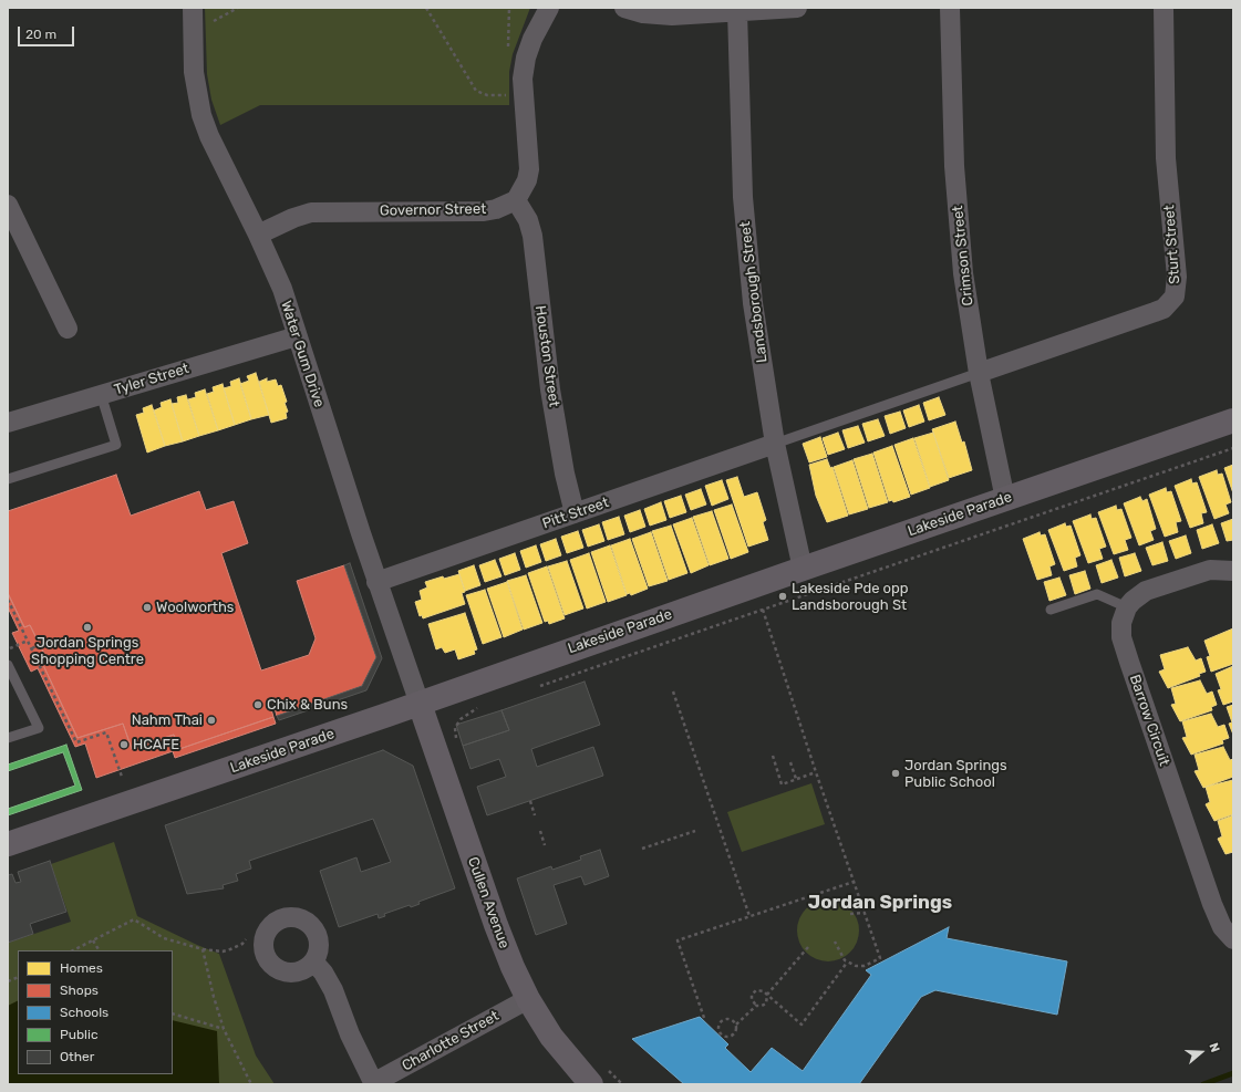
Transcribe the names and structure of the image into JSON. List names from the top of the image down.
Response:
{
  "streets": {
    "street": [
      "Governor Street",
      "Sturt Street",
      "Crimson Street",
      "Landsborough Street",
      "Water Gum Drive",
      "Houston Street",
      "Tyler Street",
      "Pitt Street",
      "Lakeside Parade",
      "Barrow Circuit",
      "Cullen Avenue",
      "Charlotte Street"
    ]
  },
  "crossings": [
    ["Governor Street", "Water Gum Drive"],
    ["Governor Street", "Houston Street"],
    ["Sturt Street", "Crimson Street"],
    ["Crimson Street", "Lakeside Parade"],
    ["Landsborough Street", "Pitt Street"],
    ["Landsborough Street", "Lakeside Parade"],
    ["Water Gum Drive", "Tyler Street"],
    ["Water Gum Drive", "Pitt Street"],
    ["Water Gum Drive", "Lakeside Parade"],
    ["Water Gum Drive", "Cullen Avenue"],
    ["Houston Street", "Pitt Street"],
    ["Lakeside Parade", "Cullen Avenue"],
    ["Cullen Avenue", "Charlotte Street"]
  ],
  "districts": ["Jordan Springs"],
  "places": [
    "Lakeside Pde opp Landsborough St",
    "Woolworths",
    "Jordan Springs Shopping Centre",
    "Chix & Buns",
    "Nahm Thai",
    "HCAFE",
    "Jordan Springs Public School"
  ],
  "legend": [
    "Homes",
    "Shops",
    "Schools",
    "Public",
    "Other"
  ],
  "scale_bar": "20 m",
  "north": "right"
}
